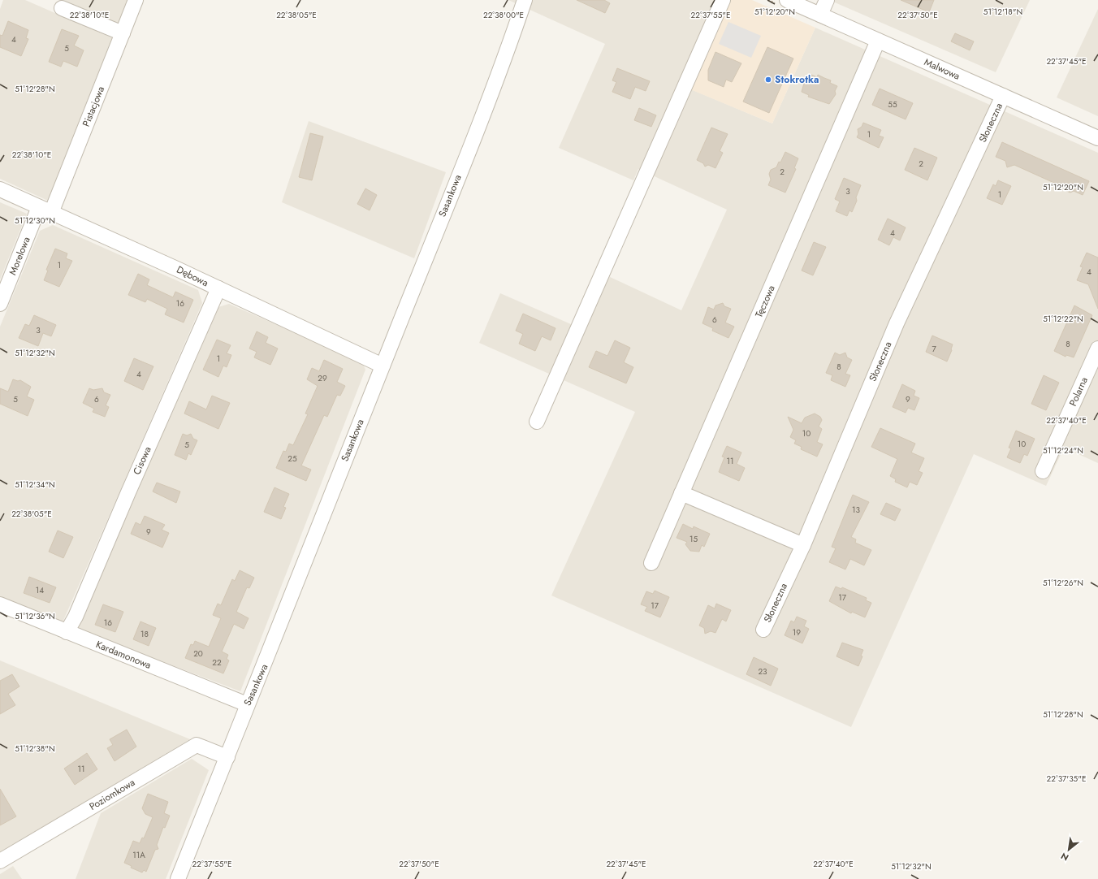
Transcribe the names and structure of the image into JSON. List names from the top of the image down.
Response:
{
  "streets": {
    "street": [
      "Malwowa",
      "Pistacjowa",
      "Słoneczna",
      "Sasankowa",
      "Morelowa",
      "Dębowa",
      "Tęczowa",
      "Polarna",
      "Cisowa",
      "Kardamonowa",
      "Poziomkowa"
    ]
  },
  "crossings": [
    ["Malwowa", "Słoneczna"],
    ["Malwowa", "Tęczowa"],
    ["Pistacjowa", "Morelowa"],
    ["Pistacjowa", "Dębowa"],
    ["Sasankowa", "Dębowa"],
    ["Sasankowa", "Kardamonowa"],
    ["Sasankowa", "Poziomkowa"],
    ["Morelowa", "Dębowa"],
    ["Dębowa", "Cisowa"],
    ["Cisowa", "Kardamonowa"]
  ],
  "places": ["Stokrotka"],
  "house_numbers": [
    "4",
    "5",
    "55",
    "1",
    "2",
    "2",
    "3",
    "1",
    "4",
    "1",
    "4",
    "16",
    "6",
    "3",
    "8",
    "7",
    "1",
    "8",
    "4",
    "29",
    "5",
    "6",
    "9",
    "10",
    "10",
    "5",
    "25",
    "11",
    "13",
    "9",
    "15",
    "14",
    "17",
    "17",
    "16",
    "19",
    "18",
    "20",
    "22",
    "23",
    "11",
    "11A"
  ],
  "north": "bottom left",
  "coordinates": [
    "51°12'20\"N",
    "51°12'18\"N",
    "22°38'10\"E",
    "22°38'05\"E",
    "22°38'00\"E",
    "22°37'55\"E",
    "22°37'50\"E",
    "22°37'45\"E",
    "51°12'28\"N",
    "51°12'30\"N",
    "51°12'22\"N",
    "51°12'32\"N",
    "22°37'40\"E",
    "51°12'24\"N",
    "51°12'34\"N",
    "51°12'26\"N",
    "51°12'36\"N",
    "51°12'38\"N",
    "22°37'35\"E"
  ]
}
